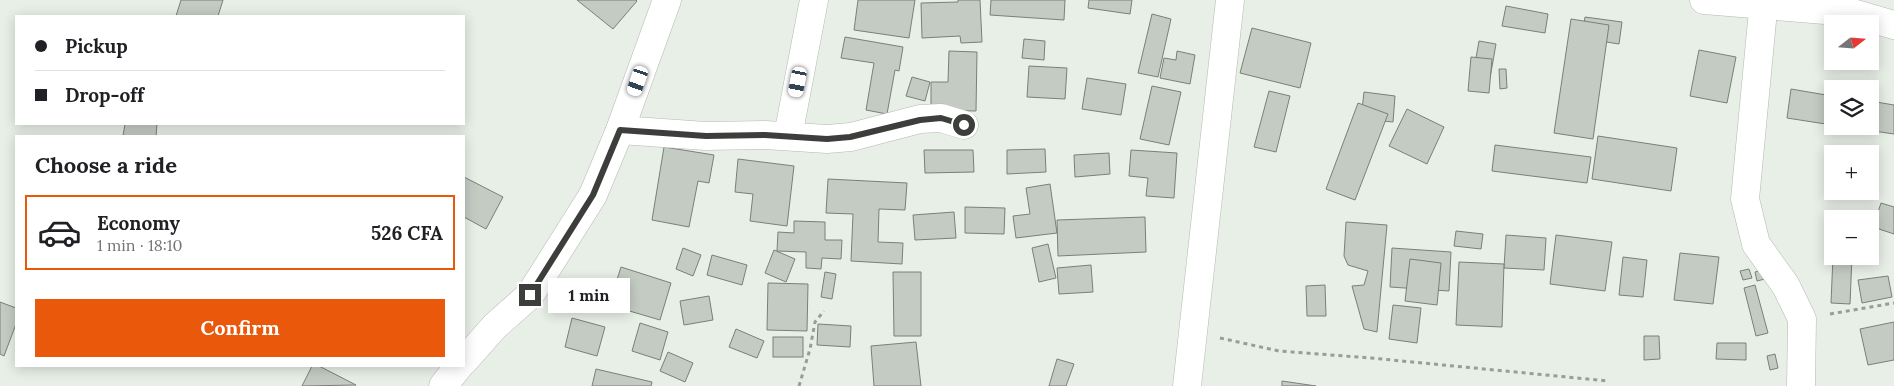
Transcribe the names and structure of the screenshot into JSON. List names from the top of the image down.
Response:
{
  "north": "right",
  "page": {
    "map_buttons": ["+", "−"],
    "banner": ["Pickup", "Drop-off"],
    "heading": "Choose a ride",
    "list": [
      {
        "name": "Economy",
        "note": "1 min · 18:10",
        "value": "526 CFA"
      }
    ],
    "bubble": "1 min",
    "buttons": "Confirm"
  }
}
